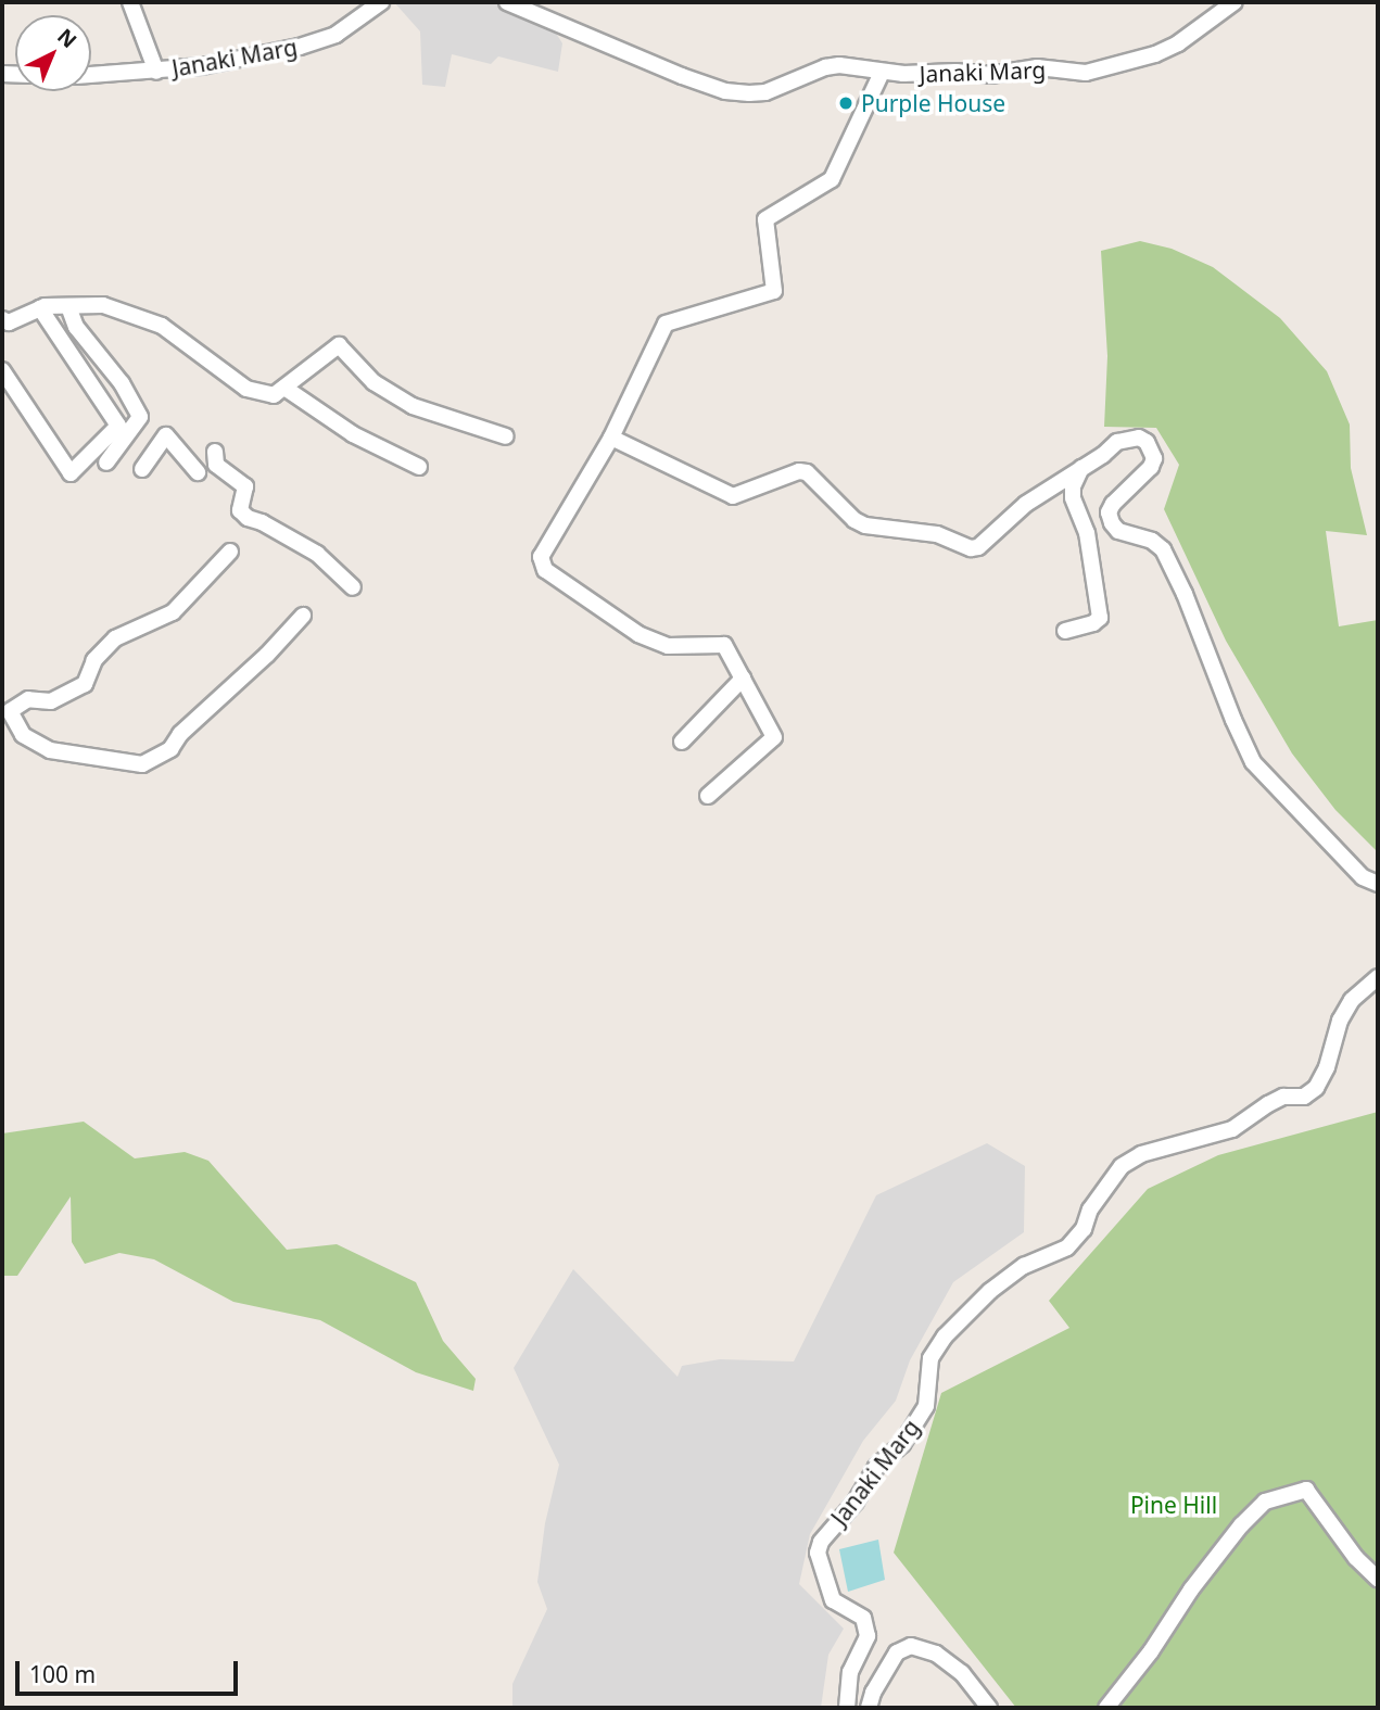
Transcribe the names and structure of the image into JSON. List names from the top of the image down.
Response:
{
  "streets": {
    "street": ["Janaki Marg"]
  },
  "parks": ["Pine Hill"],
  "places": ["Purple House"],
  "scale_bar": "100 m",
  "north": "top right"
}
